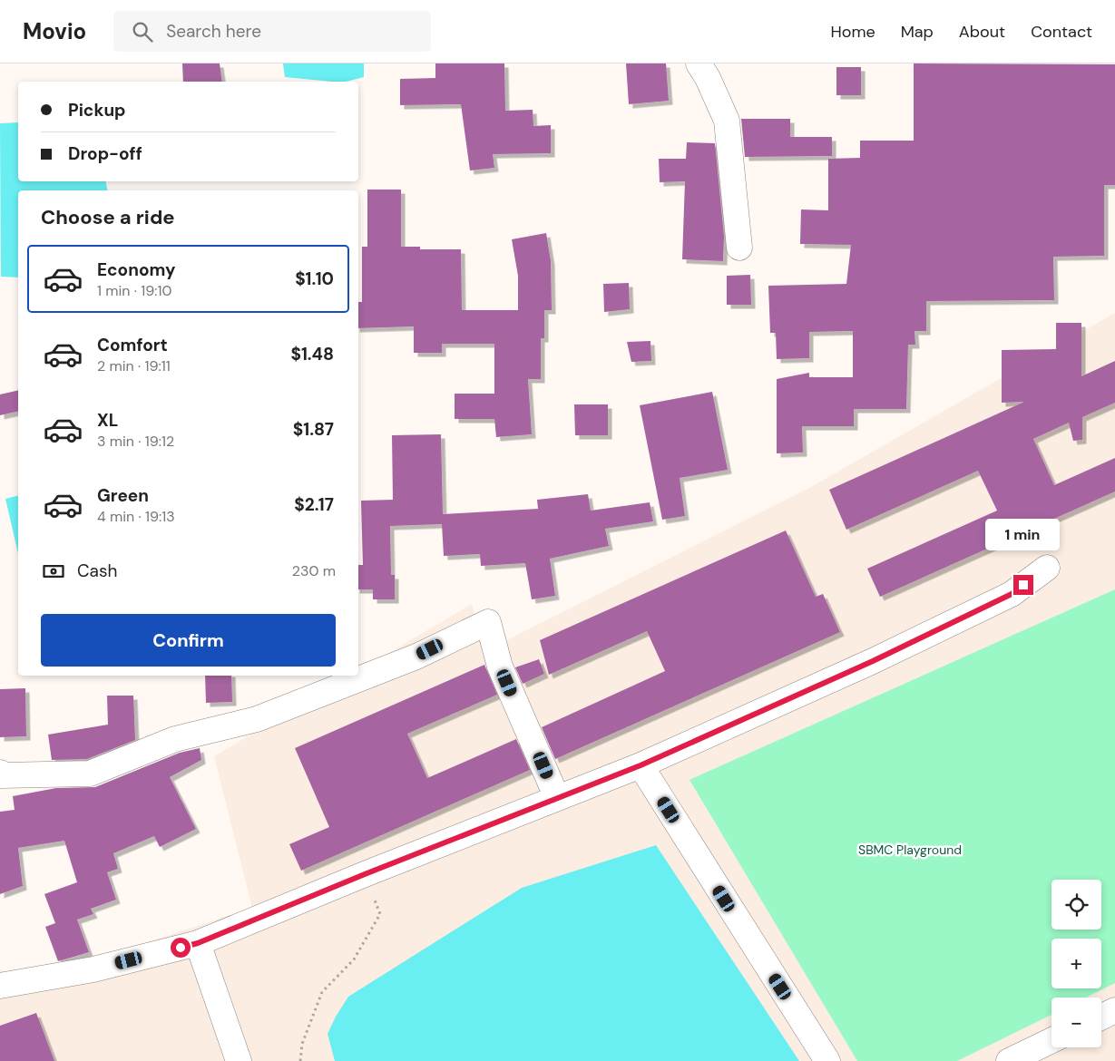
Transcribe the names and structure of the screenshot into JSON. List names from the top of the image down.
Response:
{
  "parks": ["SBMC Playground"],
  "page": {
    "header": "Movio",
    "search": "Search here",
    "nav": [
      "Home",
      "Map",
      "About",
      "Contact"
    ],
    "banner": ["Pickup", "Drop-off"],
    "heading": "Choose a ride",
    "list": [
      {
        "name": "Economy",
        "note": "1 min · 19:10",
        "value": "$1.10"
      },
      {
        "name": "Comfort",
        "note": "2 min · 19:11",
        "value": "$1.48"
      },
      {
        "name": "XL",
        "note": "3 min · 19:12",
        "value": "$1.87"
      },
      {
        "name": "Green",
        "note": "4 min · 19:13",
        "value": "$2.17"
      }
    ],
    "bubble": "1 min",
    "pay": ["Cash", "230 m"],
    "buttons": "Confirm",
    "map_buttons": ["+", "−"]
  }
}
